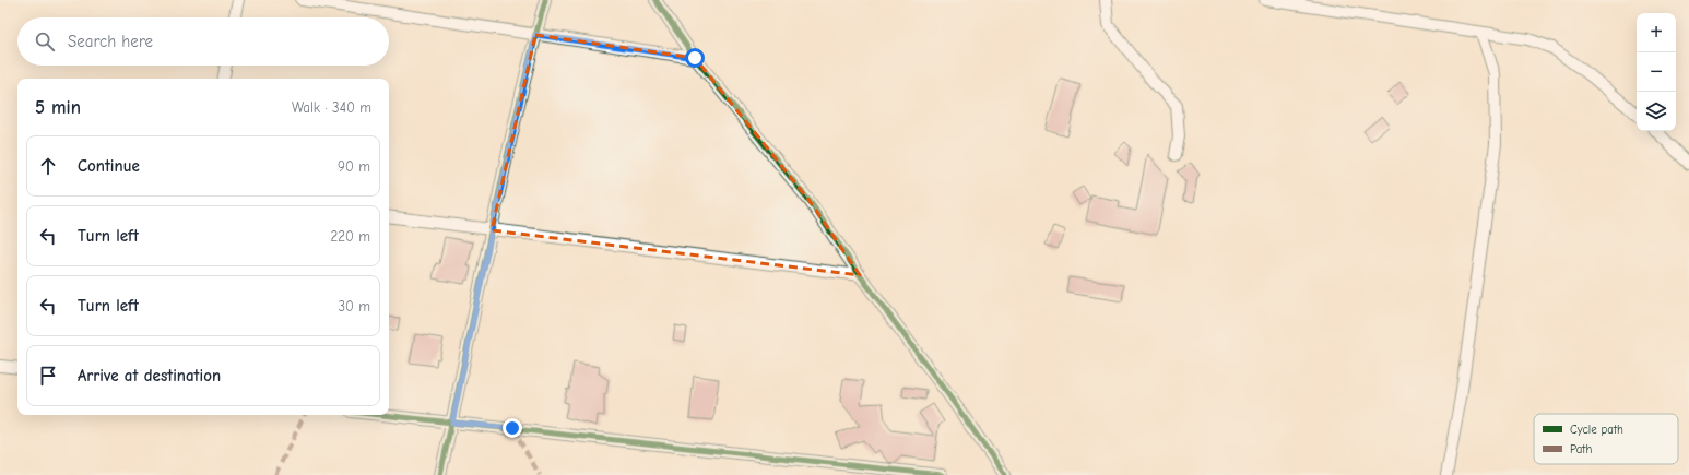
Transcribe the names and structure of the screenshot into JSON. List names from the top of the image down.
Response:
{
  "legend": ["Cycle path", "Path"],
  "page": {
    "map_buttons": ["+", "−"],
    "search": "Search here",
    "heading": ["5 min", "Walk · 340 m"],
    "list": [
      ["Continue", "90 m"],
      ["Turn left", "220 m"],
      ["Turn left", "30 m"],
      "Arrive at destination"
    ]
  }
}
